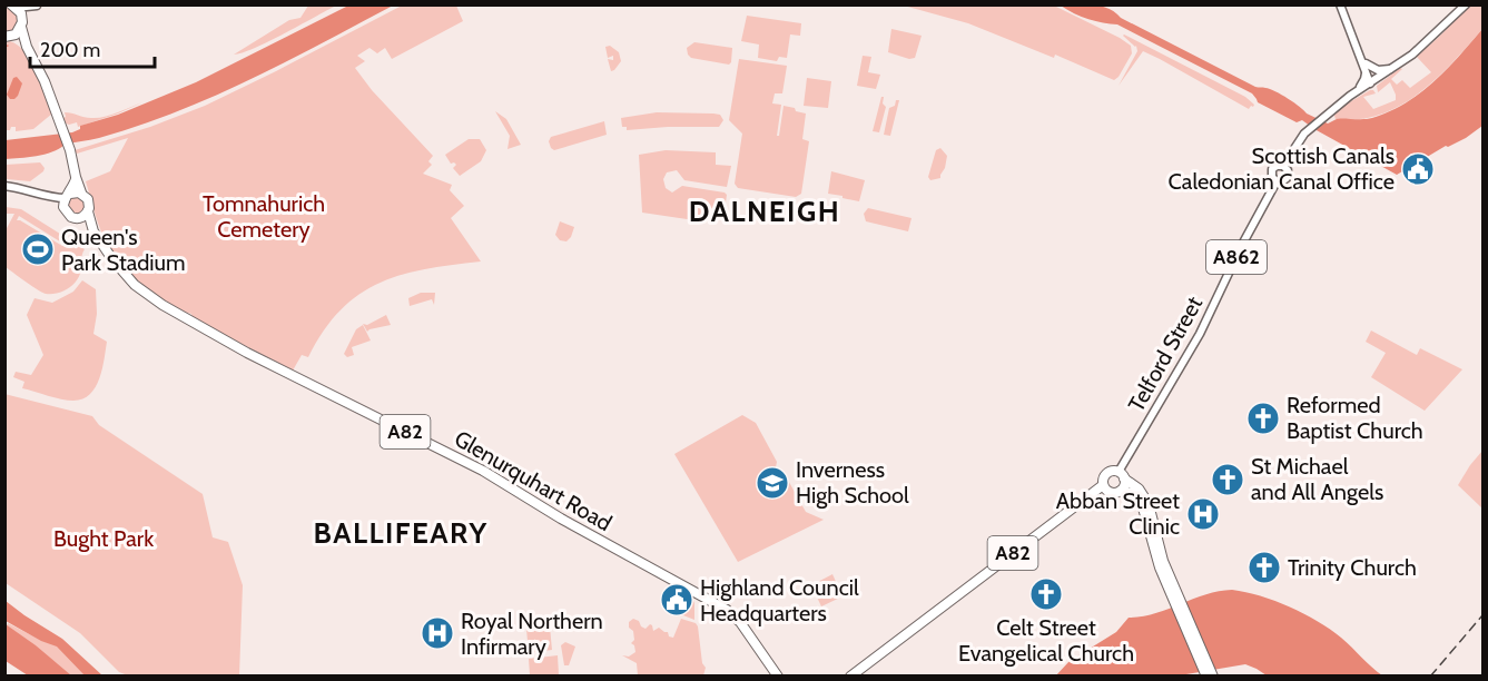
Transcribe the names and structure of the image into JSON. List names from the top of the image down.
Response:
{
  "streets": {
    "highway": ["A82", "Glenurquhart Road"],
    "main road": ["A862", "Telford Street"]
  },
  "crossings": [
    ["A862", "Telford Street"],
    ["Telford Street", "A82"]
  ],
  "districts": ["DALNEIGH", "BALLIFEARY"],
  "parks": ["Tomnahurich Cemetery", "Bught Park"],
  "places": {
    "public building": ["Scottish Canals Caledonian Canal Office", "Highland Council Headquarters"],
    "sports": ["Queen's Park Stadium"],
    "church": [
      "Reformed Baptist Church",
      "St Michael and All Angels",
      "Trinity Church",
      "Celt Street Evangelical Church"
    ],
    "school or university": ["Inverness High School"],
    "hospital": ["Abban Street Clinic", "Royal Northern Infirmary"]
  },
  "scale_bar": "200 m"
}
